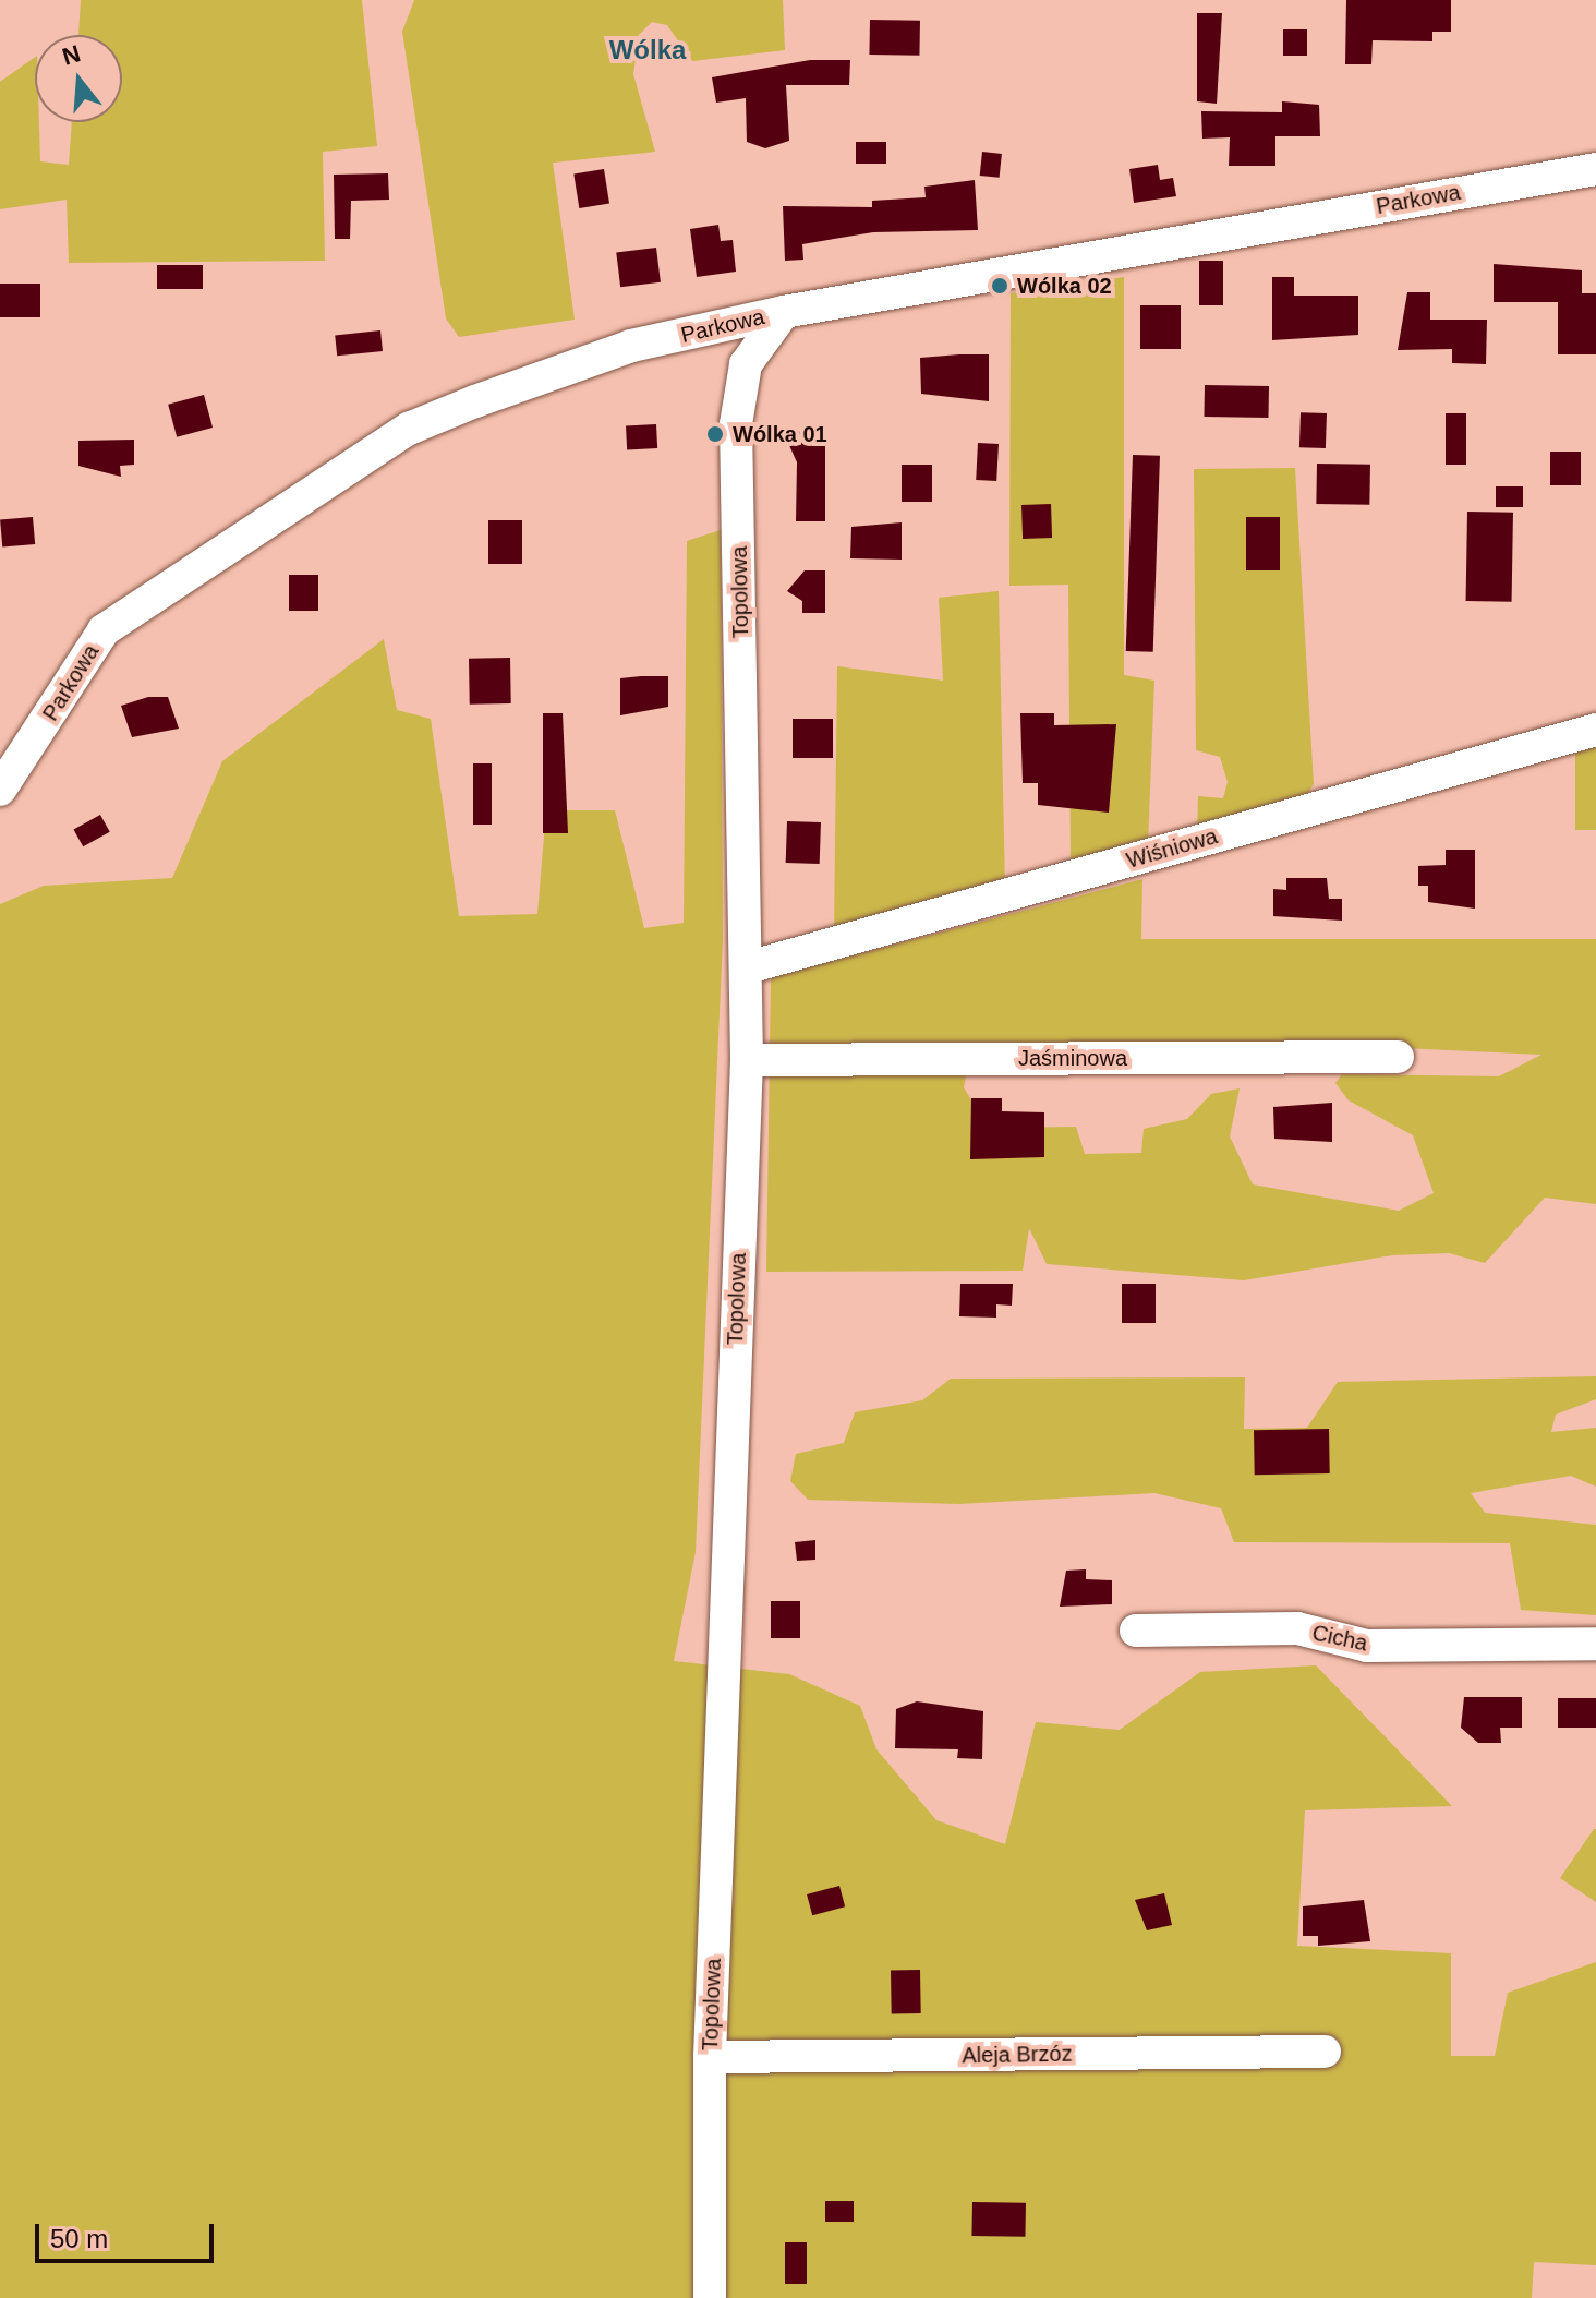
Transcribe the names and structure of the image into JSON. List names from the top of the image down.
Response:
{
  "streets": {
    "street": [
      "Parkowa",
      "Topolowa",
      "Wiśniowa",
      "Jaśminowa",
      "Cicha",
      "Aleja Brzóz"
    ]
  },
  "crossings": [
    ["Parkowa", "Topolowa"],
    ["Topolowa", "Wiśniowa"],
    ["Topolowa", "Jaśminowa"],
    ["Topolowa", "Aleja Brzóz"]
  ],
  "districts": ["Wólka"],
  "places": ["Wólka 02", "Wólka 01"],
  "scale_bar": "50 m",
  "north": "top"
}
